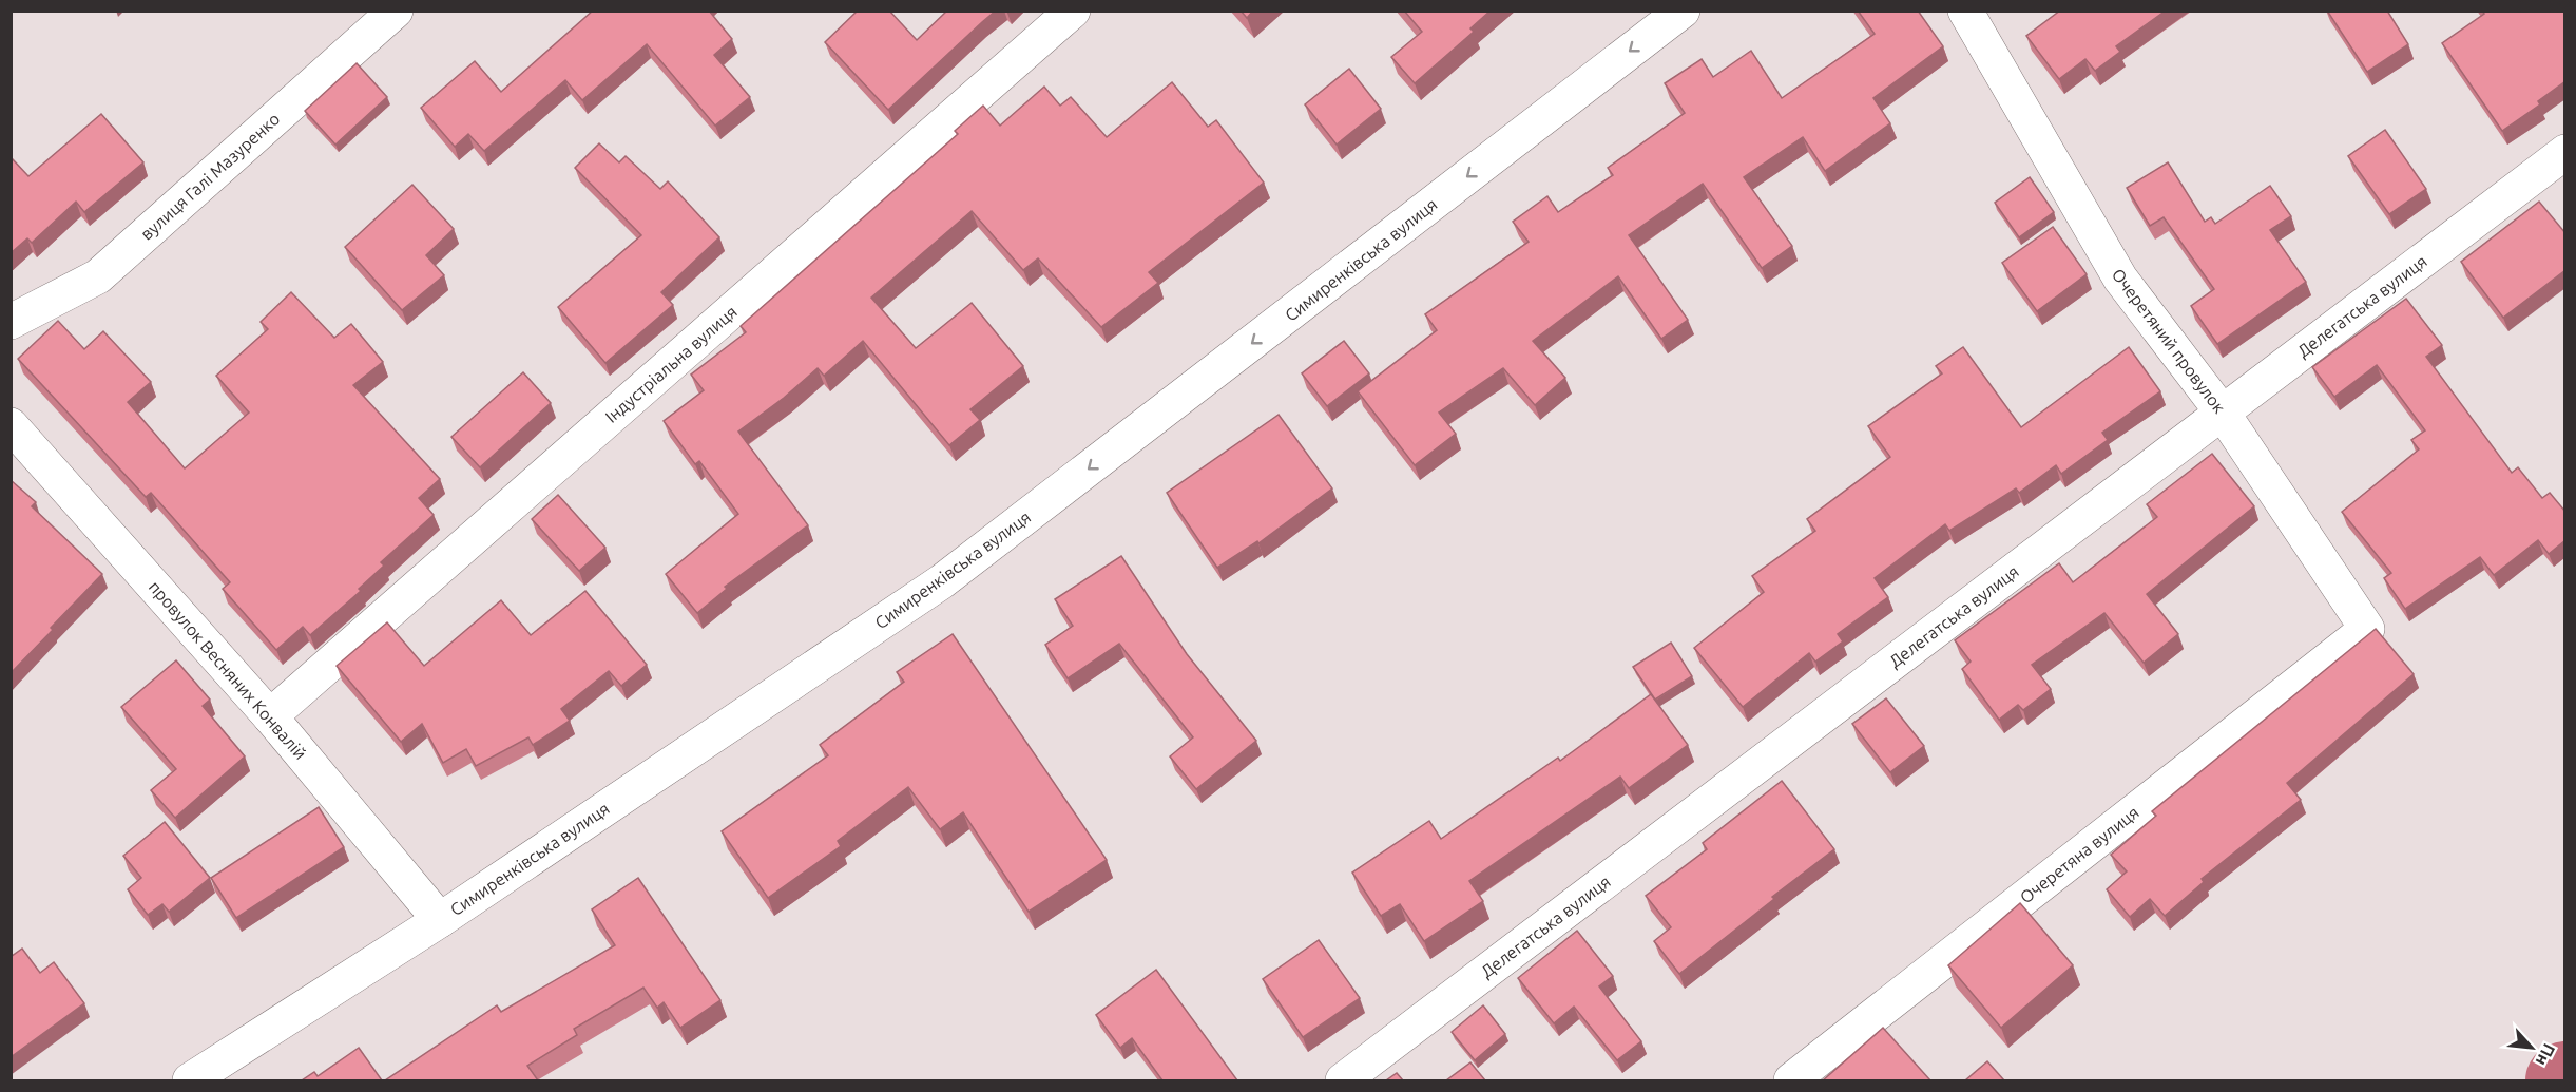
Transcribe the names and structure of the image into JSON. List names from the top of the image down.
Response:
{
  "streets": {
    "street": [
      "вулиця Галі Мазуренко",
      "Симиренківська вулиця",
      "Делегатська вулиця",
      "Очеретяний провулок",
      "Індустріальна вулиця",
      "провулок Весняних Конвалій",
      "Очеретяна вулиця"
    ]
  },
  "crossings": [
    ["Симиренківська вулиця", "провулок Весняних Конвалій"],
    ["Делегатська вулиця", "Очеретяний провулок"],
    ["Очеретяний провулок", "Очеретяна вулиця"],
    ["Індустріальна вулиця", "провулок Весняних Конвалій"]
  ],
  "one_way": ["Симиренківська вулиця"],
  "north": "bottom right"
}
